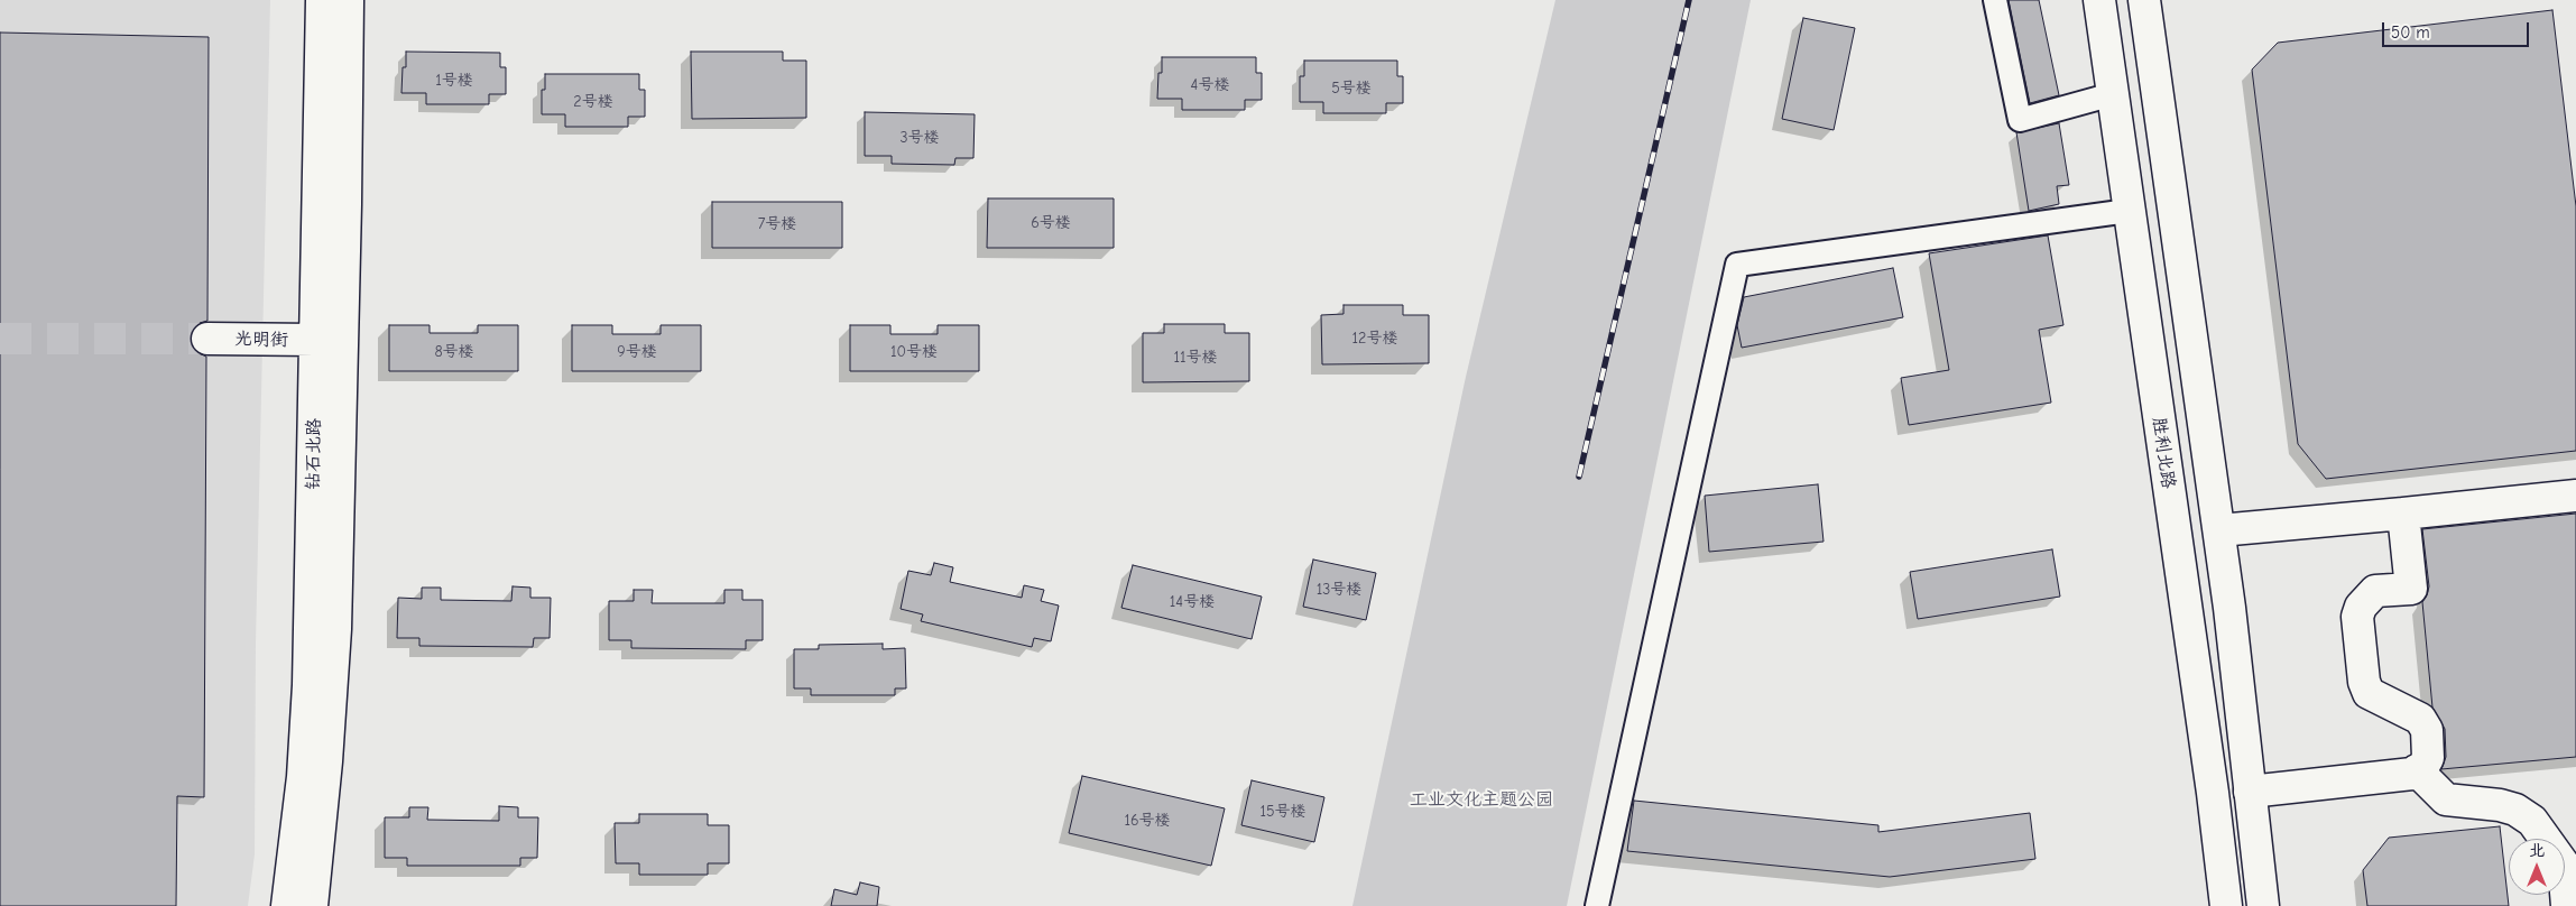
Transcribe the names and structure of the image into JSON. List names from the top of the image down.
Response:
{
  "streets": {
    "main road": ["光明街", "胜利北路", "钻石北路"]
  },
  "crossings": [
    ["光明街", "钻石北路"]
  ],
  "parks": ["工业文化主题公园"],
  "house_numbers": [
    "1号楼",
    "4号楼",
    "5号楼",
    "2号楼",
    "3号楼",
    "6号楼",
    "7号楼",
    "12号楼",
    "8号楼",
    "9号楼",
    "10号楼",
    "11号楼",
    "13号楼",
    "14号楼",
    "15号楼",
    "16号楼"
  ],
  "scale_bar": "50 m",
  "north": "top"
}
